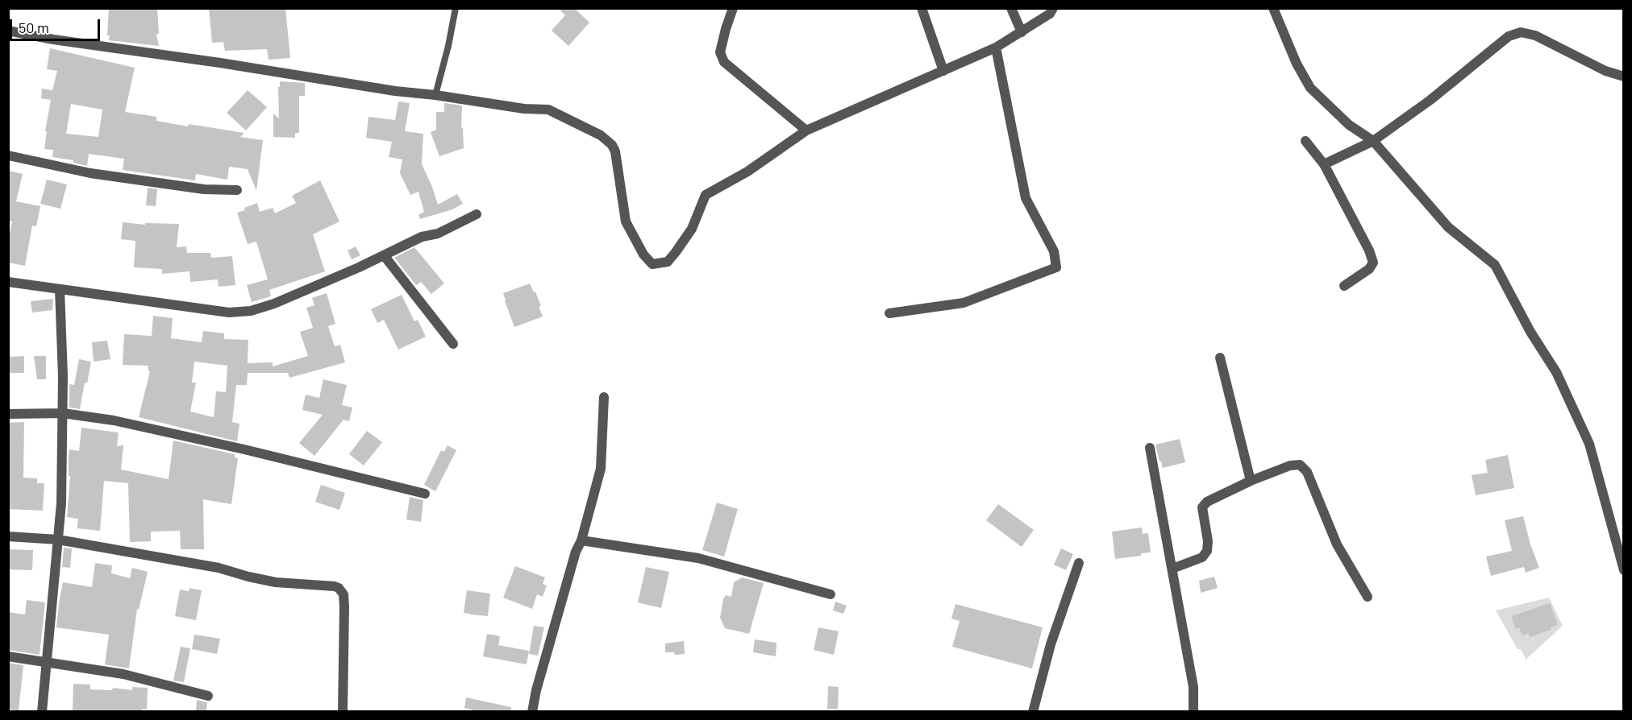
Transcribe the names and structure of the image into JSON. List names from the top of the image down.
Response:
{
  "scale_bar": "50 m"
}
